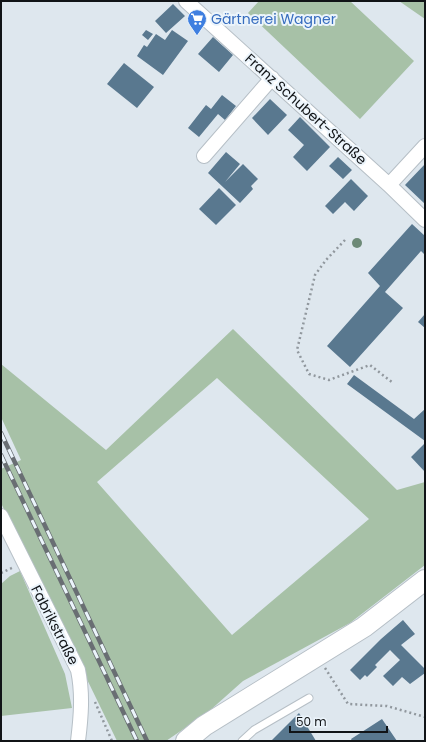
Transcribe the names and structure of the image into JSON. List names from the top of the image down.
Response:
{
  "streets": {
    "street": ["Franz Schubert-Straße", "Fabrikstraße"]
  },
  "places": {
    "supermarket": ["Gärtnerei Wagner"]
  },
  "scale_bar": "50 m"
}
